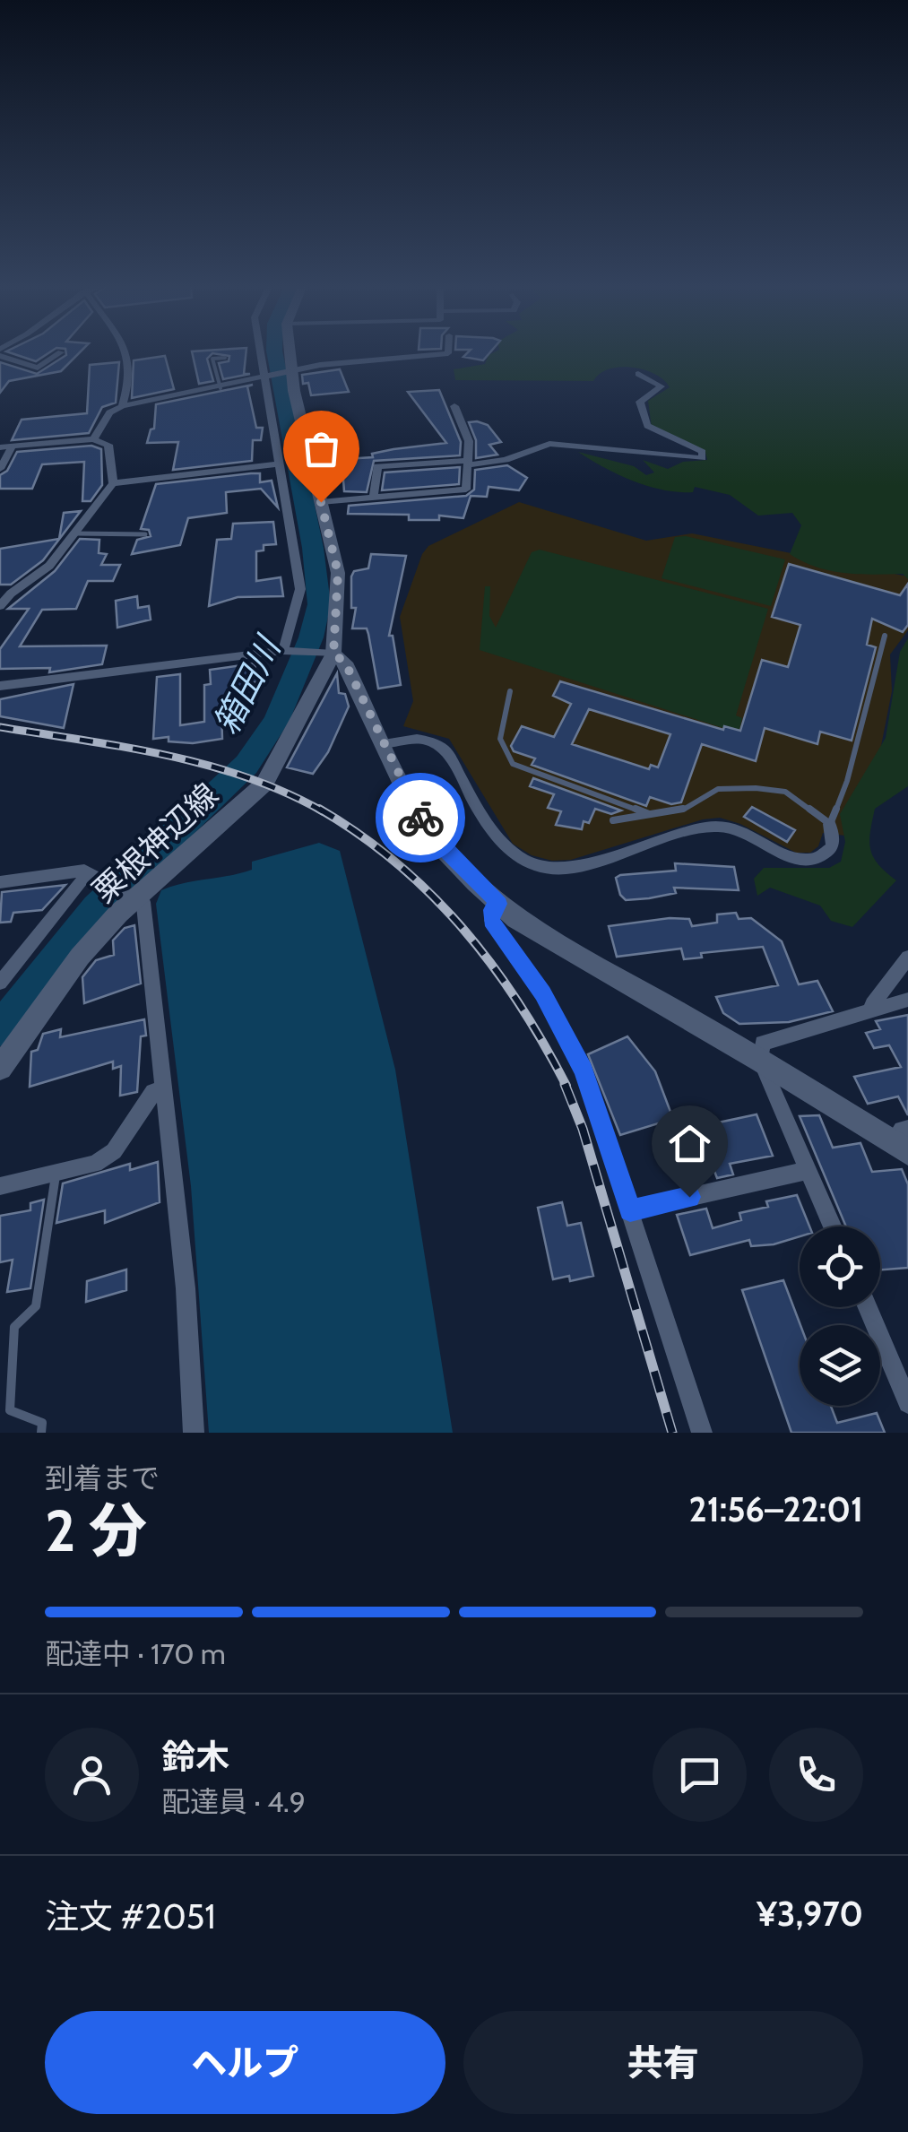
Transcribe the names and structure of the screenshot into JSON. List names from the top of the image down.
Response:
{
  "streets": {
    "main road": ["粟根神辺線"]
  },
  "water": ["箱田川"],
  "page": {
    "heading": ["2 分", "到着まで", "21:56–22:01"],
    "panel": [
      "鈴木",
      "配達員 · 4.9",
      "注文 #2051",
      "¥3,970"
    ],
    "bar": "配達中 · 170 m",
    "buttons": ["ヘルプ", "共有"]
  }
}
